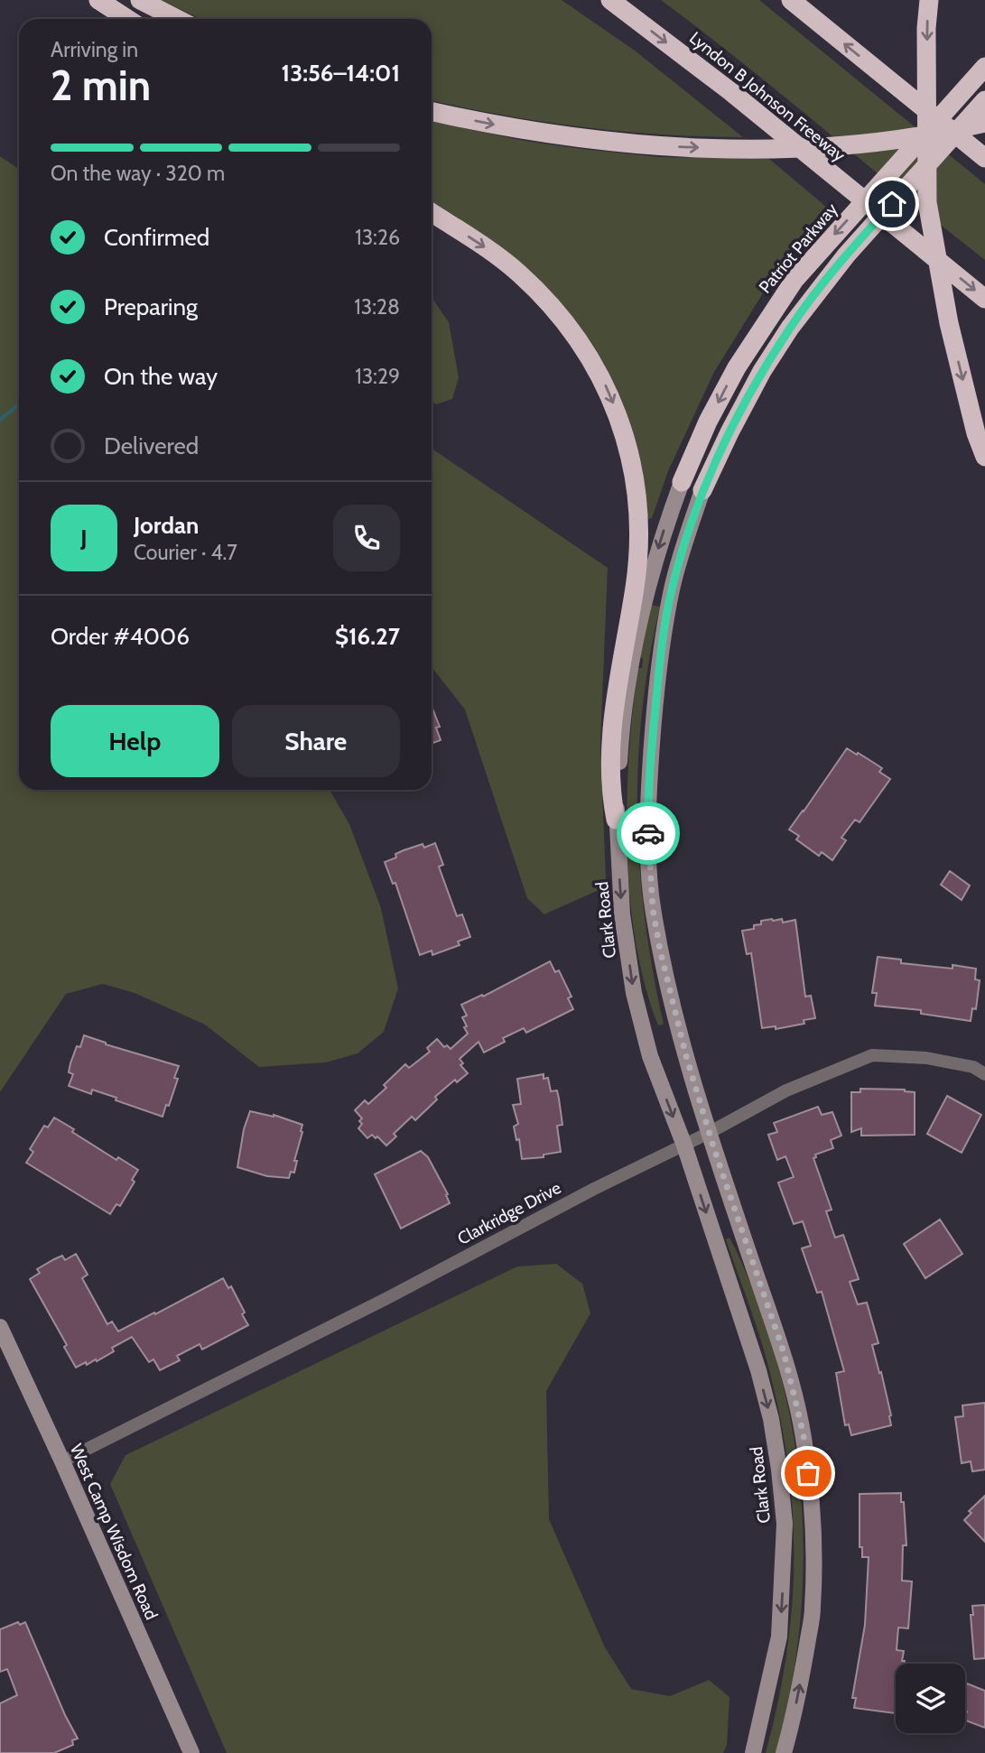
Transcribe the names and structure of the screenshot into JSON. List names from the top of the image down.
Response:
{
  "streets": {
    "highway": ["Lyndon B Johnson Freeway", "Patriot Parkway"],
    "main road": ["Clark Road", "West Camp Wisdom Road"],
    "street": ["Clarkridge Drive"]
  },
  "crossings": [
    ["Patriot Parkway", "Clark Road"],
    ["Clark Road", "Clarkridge Drive"],
    ["Clarkridge Drive", "West Camp Wisdom Road"]
  ],
  "page": {
    "heading": ["2 min", "Arriving in", "13:56–14:01"],
    "panel": [
      "Jordan",
      "Courier · 4.7",
      "Order #4006",
      "$16.27"
    ],
    "bar": "On the way · 320 m",
    "list": [
      ["Confirmed", "13:26"],
      ["Preparing", "13:28"],
      ["On the way", "13:29"],
      "Delivered"
    ],
    "round": "J",
    "buttons": ["Help", "Share"]
  }
}
